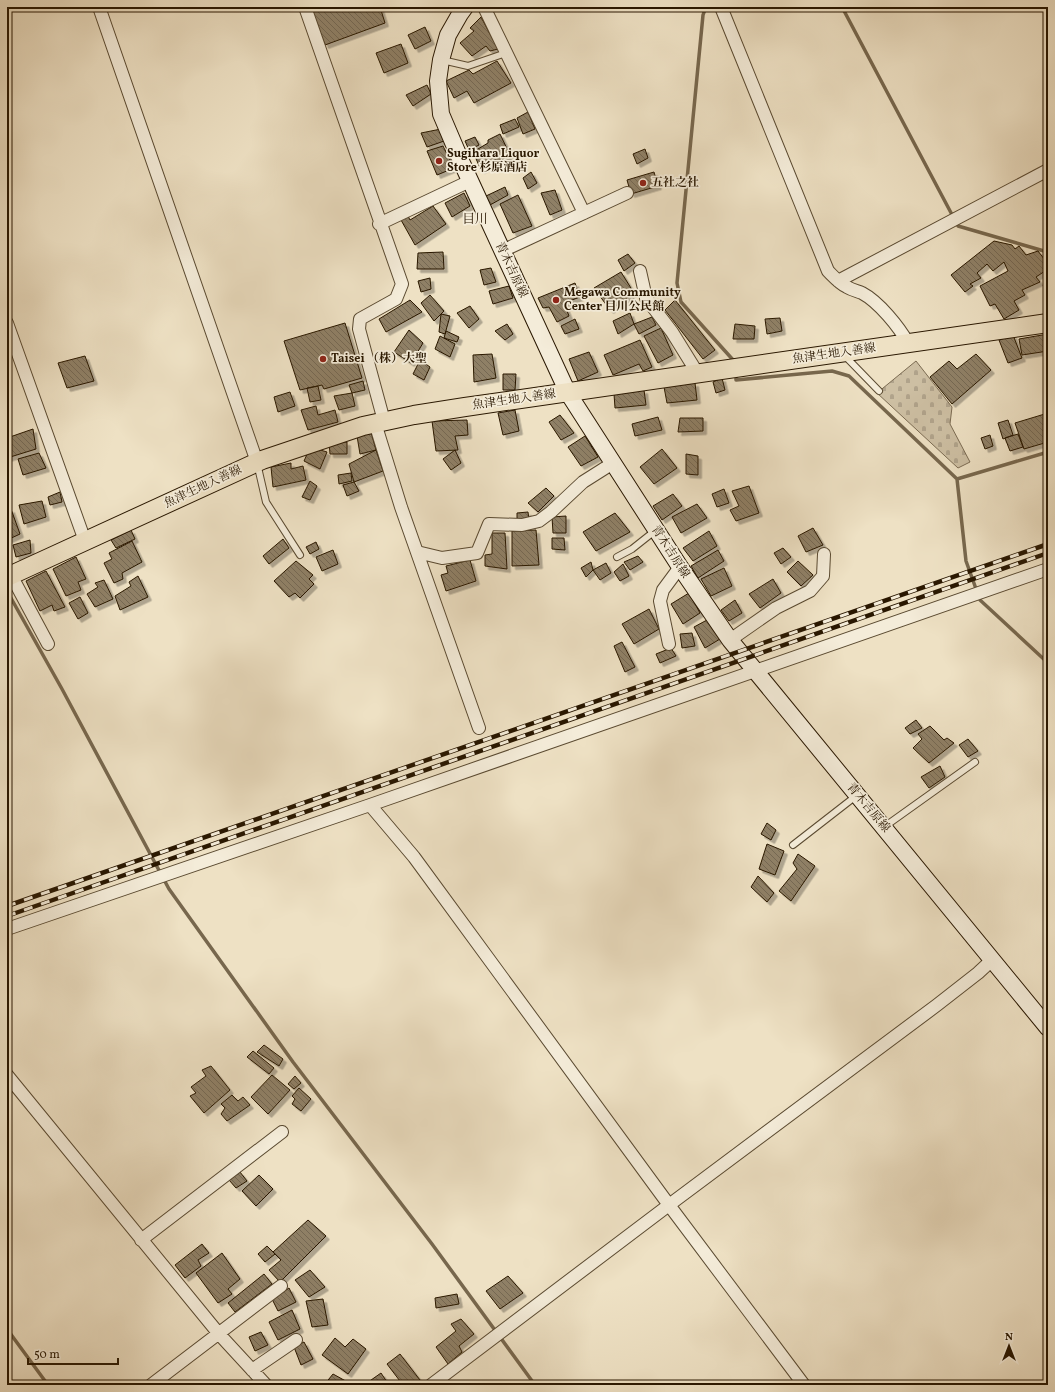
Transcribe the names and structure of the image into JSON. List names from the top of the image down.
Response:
{
  "streets": {
    "main road": ["青木吉原線", "魚津生地入善線"]
  },
  "crossings": [
    ["青木吉原線", "魚津生地入善線"]
  ],
  "districts": ["目川"],
  "places": [
    "Sugihara Liquor Store 杉原酒店",
    "五社之社",
    "Megawa Community Center 目川公民館",
    "Taisei （株）大聖"
  ],
  "scale_bar": "50 m",
  "north": "top"
}
